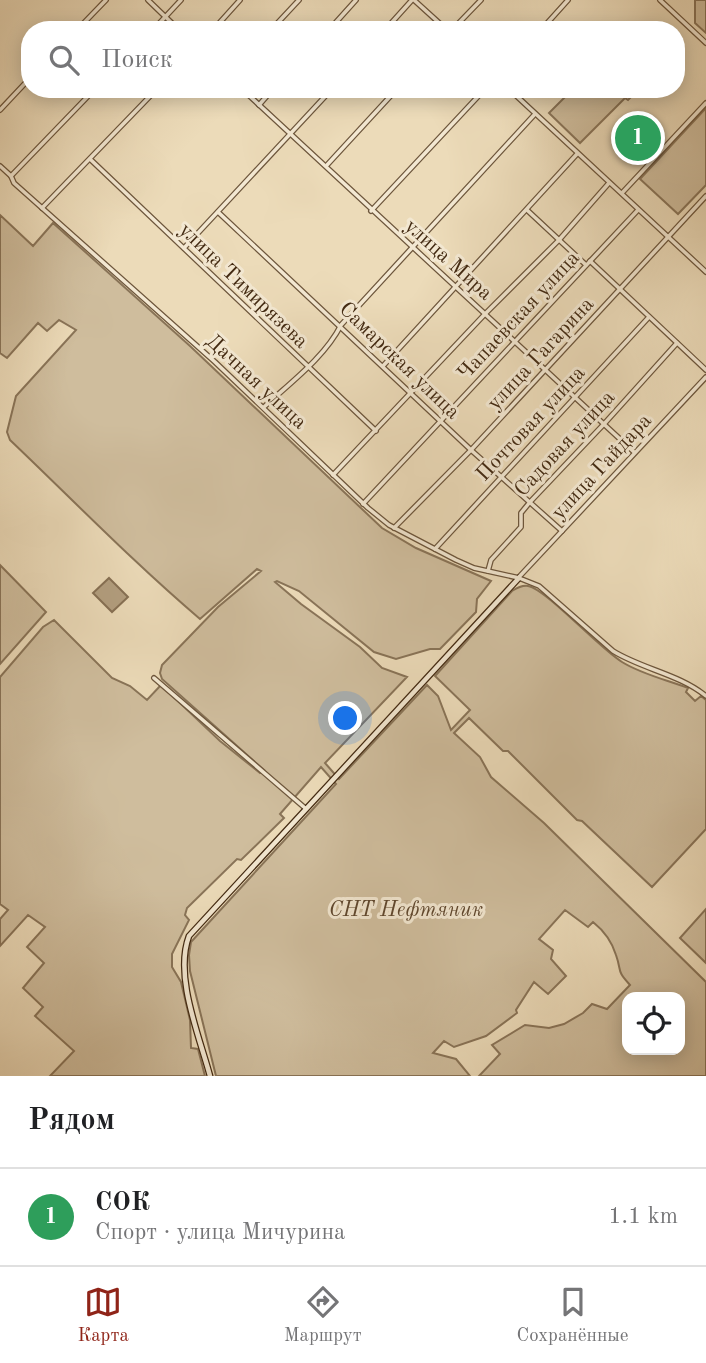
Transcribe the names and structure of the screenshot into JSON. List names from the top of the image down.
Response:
{
  "streets": {
    "street": [
      "улица Мира",
      "улица Тимирязева",
      "Чапаевская улица",
      "улица Гагарина",
      "Самарская улица",
      "Дачная улица",
      "Почтовая улица",
      "Садовая улица",
      "улица Гайдара"
    ]
  },
  "crossings": [
    ["улица Мира", "Чапаевская улица"],
    ["улица Мира", "улица Гагарина"],
    ["улица Мира", "Почтовая улица"],
    ["улица Мира", "Садовая улица"],
    ["улица Мира", "улица Гайдара"],
    ["Чапаевская улица", "Самарская улица"],
    ["Чапаевская улица", "Дачная улица"],
    ["улица Гагарина", "Самарская улица"],
    ["улица Гагарина", "Дачная улица"],
    ["Самарская улица", "Почтовая улица"],
    ["Самарская улица", "Садовая улица"],
    ["Самарская улица", "улица Гайдара"],
    ["Дачная улица", "Почтовая улица"],
    ["Дачная улица", "Садовая улица"],
    ["Дачная улица", "улица Гайдара"]
  ],
  "parks": ["СНТ Нефтяник"],
  "page": {
    "search": "Поиск",
    "pins": "1",
    "heading": "Рядом",
    "list": [
      {
        "mark": "1",
        "name": "СОК",
        "note": "Спорт · улица Мичурина",
        "value": "1.1 km"
      }
    ],
    "nav": ["Карта", "Маршрут", "Сохранённые"]
  }
}
